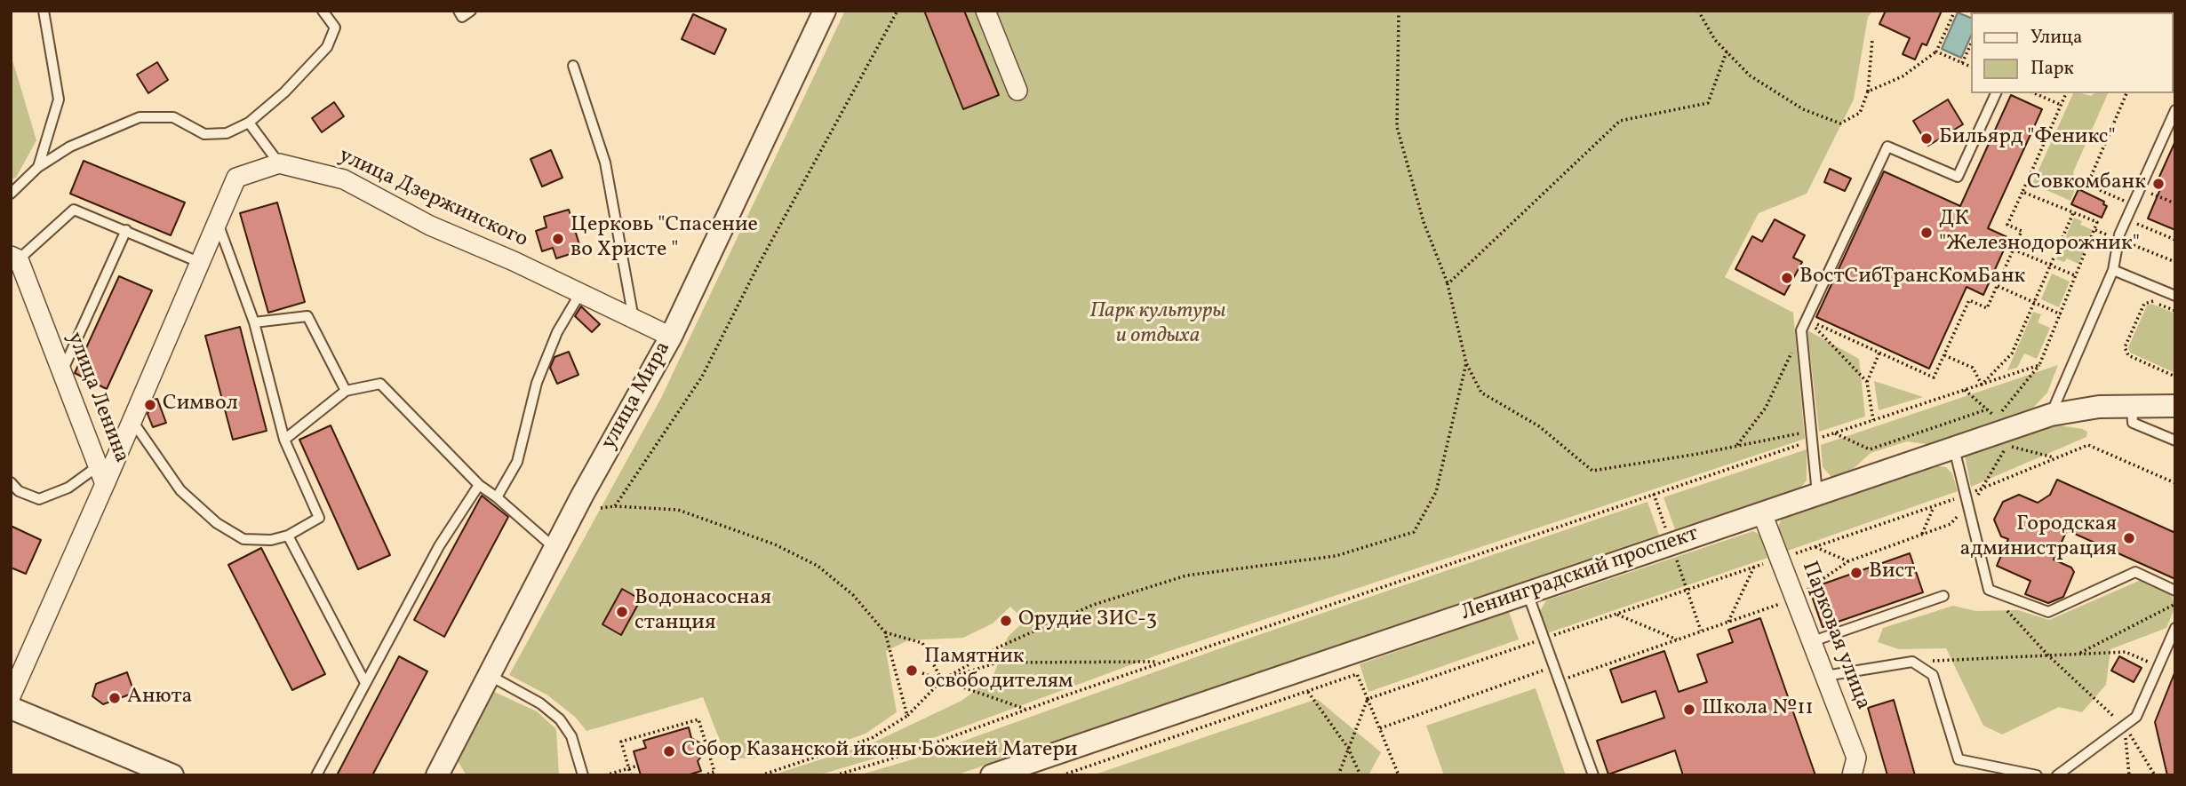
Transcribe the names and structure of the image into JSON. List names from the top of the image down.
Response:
{
  "streets": {
    "street": [
      "улица Дзержинского",
      "улица Мира",
      "улица Ленина",
      "Ленинградский проспект",
      "Парковая улица"
    ]
  },
  "crossings": [
    ["улица Дзержинского", "улица Мира"],
    ["Ленинградский проспект", "Парковая улица"]
  ],
  "parks": ["Парк культуры и отдыха"],
  "places": [
    "Бильярд \"Феникс\"",
    "Совкомбанк",
    "ДК \"Железнодорожник\"",
    "Церковь \"Спасение во Христе \"",
    "ВостСибТрансКомБанк",
    "Символ",
    "Городская администрация",
    "Вист",
    "Водонасосная станция",
    "Орудие ЗИС-3",
    "Памятник освободителям",
    "Анюта",
    "Школа №11",
    "Собор Казанской иконы Божией Матери"
  ],
  "legend": ["Улица", "Парк"]
}
